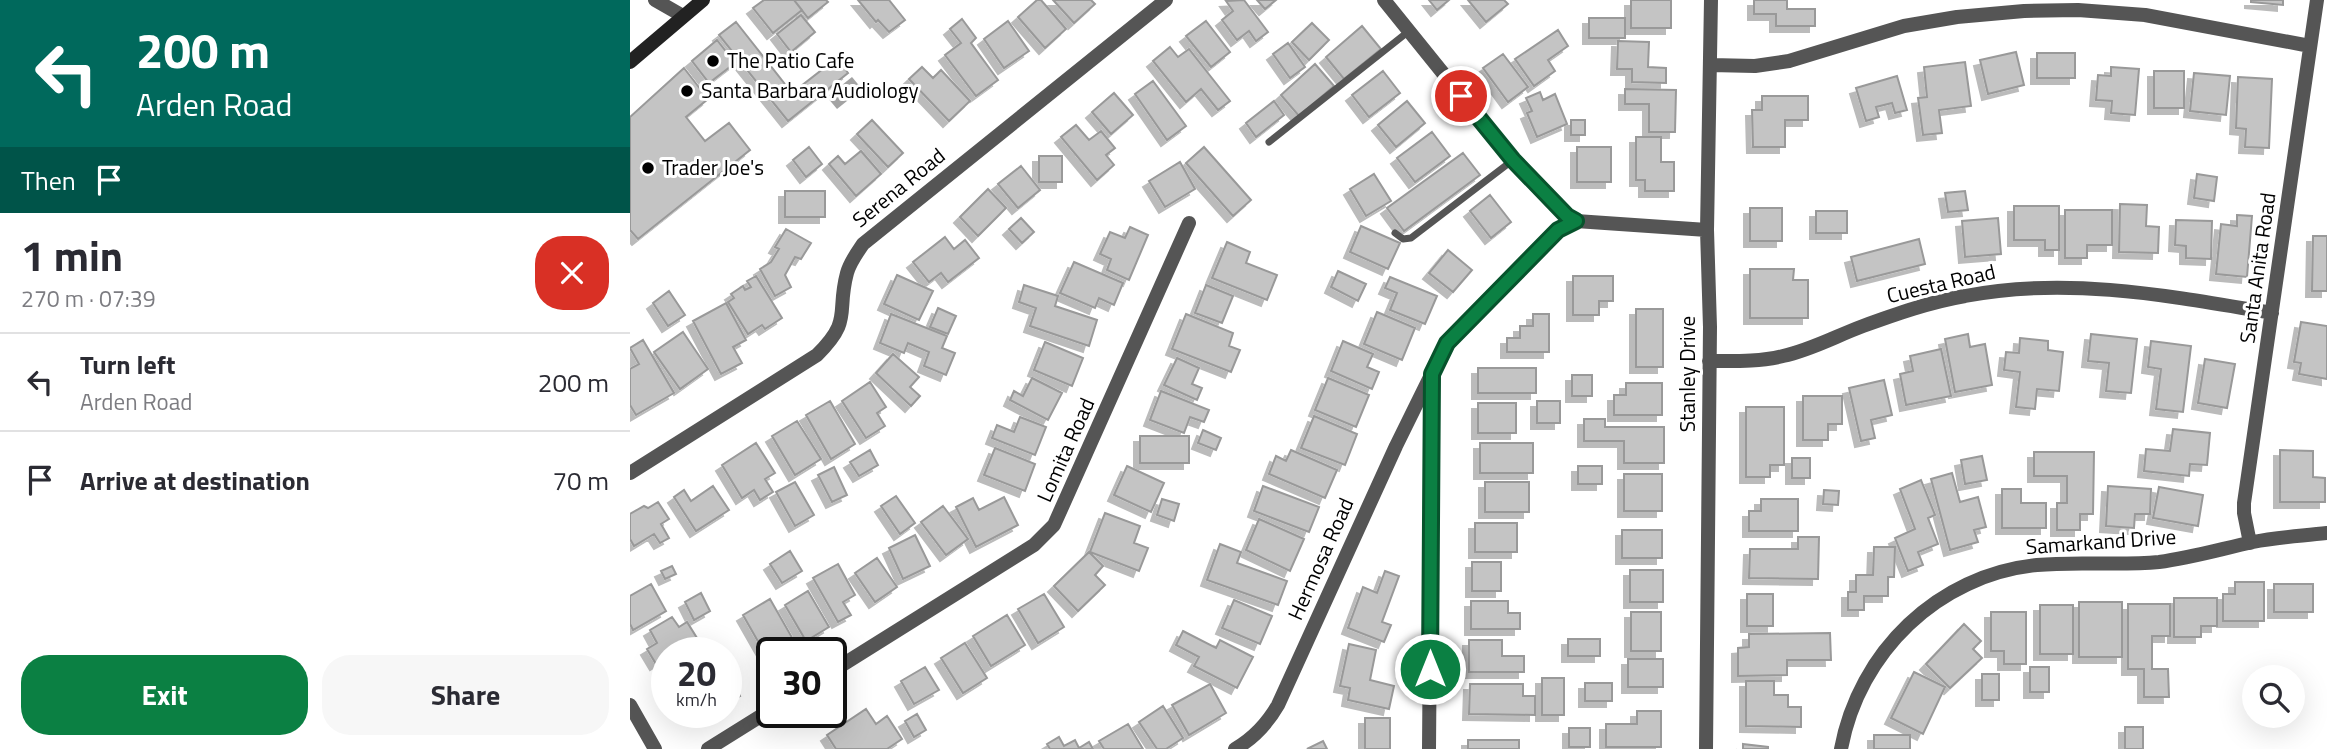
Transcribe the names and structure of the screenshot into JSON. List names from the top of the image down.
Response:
{
  "streets": {
    "street": [
      "Serena Road",
      "Santa Anita Road",
      "Cuesta Road",
      "Stanley Drive",
      "Lomita Road",
      "Samarkand Drive",
      "Hermosa Road"
    ]
  },
  "crossings": [
    ["Santa Anita Road", "Cuesta Road"],
    ["Santa Anita Road", "Samarkand Drive"],
    ["Cuesta Road", "Stanley Drive"]
  ],
  "places": ["The Patio Cafe", "Santa Barbara Audiology", "Trader Joe's"],
  "page": {
    "turn": ["200 m", "Arden Road"],
    "then": "Then",
    "heading": ["1 min", "270 m · 07:39"],
    "list": [
      {
        "name": "Turn left",
        "note": "Arden Road",
        "value": "200 m"
      },
      {
        "name": "Arrive at destination",
        "value": "70 m"
      }
    ],
    "speed": "20 km/h",
    "limit": "30",
    "buttons": ["Exit", "Share"]
  }
}
